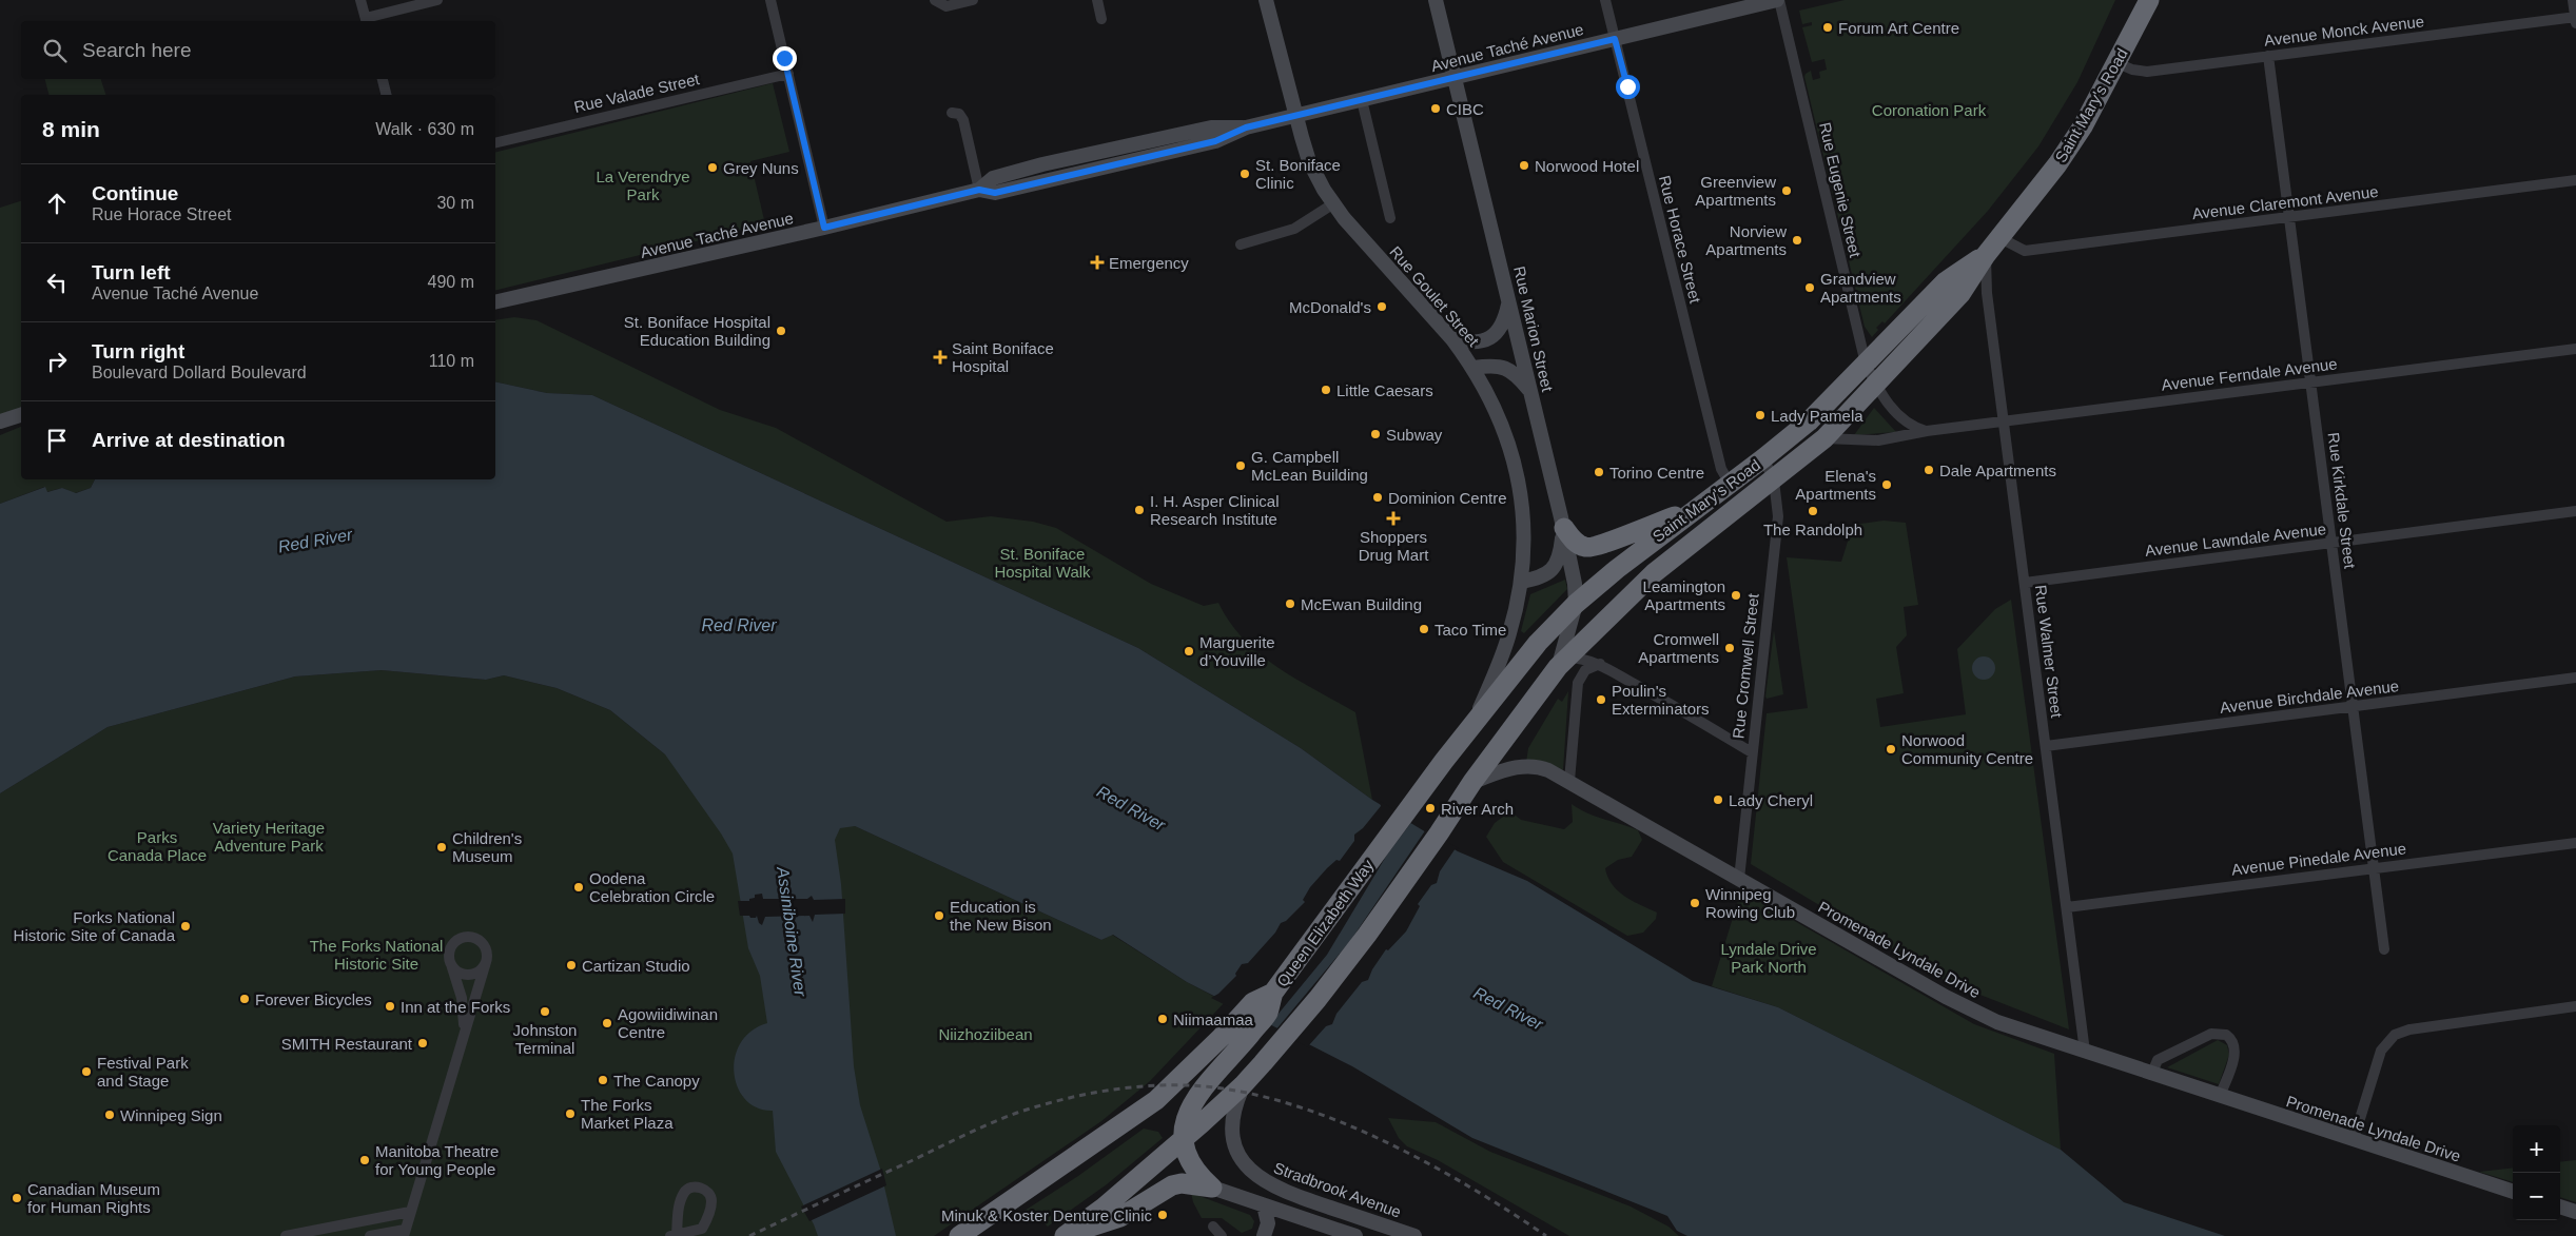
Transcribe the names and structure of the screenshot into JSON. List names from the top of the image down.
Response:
{
  "streets": {
    "highway": ["Saint Mary's Road", "Queen Elizabeth Way"],
    "street": [
      "Avenue Monck Avenue",
      "Avenue Taché Avenue",
      "Rue Valade Street",
      "Rue Eugenie Street",
      "Avenue Claremont Avenue",
      "Rue Horace Street",
      "Rue Goulet Street",
      "Rue Marion Street",
      "Avenue Ferndale Avenue",
      "Rue Kirkdale Street",
      "Avenue Lawndale Avenue",
      "Rue Walmer Street",
      "Rue Cromwell Street",
      "Avenue Birchdale Avenue",
      "Avenue Pinedale Avenue",
      "Promenade Lyndale Drive",
      "Stradbrook Avenue"
    ]
  },
  "crossings": [
    ["Avenue Monck Avenue", "Saint Mary's Road"],
    ["Avenue Monck Avenue", "Rue Kirkdale Street"],
    ["Avenue Taché Avenue", "Rue Eugenie Street"],
    ["Avenue Taché Avenue", "Rue Horace Street"],
    ["Avenue Taché Avenue", "Rue Goulet Street"],
    ["Avenue Taché Avenue", "Rue Marion Street"],
    ["Saint Mary's Road", "Rue Eugenie Street"],
    ["Saint Mary's Road", "Avenue Claremont Avenue"],
    ["Saint Mary's Road", "Rue Horace Street"],
    ["Saint Mary's Road", "Rue Goulet Street"],
    ["Saint Mary's Road", "Rue Marion Street"],
    ["Saint Mary's Road", "Avenue Ferndale Avenue"],
    ["Saint Mary's Road", "Rue Walmer Street"],
    ["Saint Mary's Road", "Rue Cromwell Street"],
    ["Saint Mary's Road", "Queen Elizabeth Way"],
    ["Saint Mary's Road", "Promenade Lyndale Drive"],
    ["Avenue Claremont Avenue", "Rue Kirkdale Street"],
    ["Avenue Ferndale Avenue", "Rue Kirkdale Street"],
    ["Avenue Ferndale Avenue", "Rue Walmer Street"],
    ["Rue Kirkdale Street", "Avenue Lawndale Avenue"],
    ["Rue Kirkdale Street", "Avenue Birchdale Avenue"],
    ["Rue Kirkdale Street", "Avenue Pinedale Avenue"],
    ["Avenue Lawndale Avenue", "Rue Walmer Street"],
    ["Rue Walmer Street", "Avenue Birchdale Avenue"],
    ["Rue Walmer Street", "Avenue Pinedale Avenue"],
    ["Rue Walmer Street", "Promenade Lyndale Drive"],
    ["Rue Cromwell Street", "Promenade Lyndale Drive"]
  ],
  "water": ["Red River", "Assiniboine River"],
  "parks": [
    "Coronation Park",
    "La Verendrye Park",
    "St. Boniface Hospital Walk",
    "Variety Heritage Adventure Park",
    "Parks Canada Place",
    "The Forks National Historic Site",
    "Lyndale Drive Park North",
    "Niizhoziibean"
  ],
  "places": {
    "other": [
      "Forum Art Centre",
      "CIBC",
      "Norwood Hotel",
      "Grey Nuns",
      "St. Boniface Clinic",
      "Greenview Apartments",
      "Norview Apartments",
      "Grandview Apartments",
      "McDonald's",
      "St. Boniface Hospital Education Building",
      "Little Caesars",
      "Lady Pamela",
      "Subway",
      "G. Campbell McLean Building",
      "Dale Apartments",
      "Torino Centre",
      "Elena's Apartments",
      "Dominion Centre",
      "I. H. Asper Clinical Research Institute",
      "The Randolph",
      "Leamington Apartments",
      "McEwan Building",
      "Taco Time",
      "Cromwell Apartments",
      "Marguerite d’Youville",
      "Poulin's Exterminators",
      "Norwood Community Centre",
      "Lady Cheryl",
      "River Arch",
      "Children's Museum",
      "Oodena Celebration Circle",
      "Winnipeg Rowing Club",
      "Education is the New Bison",
      "Forks National Historic Site of Canada",
      "Cartizan Studio",
      "Forever Bicycles",
      "Inn at the Forks",
      "Johnston Terminal",
      "Niimaamaa",
      "Agowiidiwinan Centre",
      "SMITH Restaurant",
      "Festival Park and Stage",
      "The Canopy",
      "The Forks Market Plaza",
      "Winnipeg Sign",
      "Manitoba Theatre for Young People",
      "Canadian Museum for Human Rights",
      "Minuk & Koster Denture Clinic"
    ],
    "health": ["Emergency", "Saint Boniface Hospital", "Shoppers Drug Mart"]
  },
  "page": {
    "search": "Search here",
    "heading": ["8 min", "Walk · 630 m"],
    "list": [
      ["Continue", "Rue Horace Street", "30 m"],
      ["Turn left", "Avenue Taché Avenue", "490 m"],
      ["Turn right", "Boulevard Dollard Boulevard", "110 m"],
      "Arrive at destination"
    ],
    "map_buttons": ["+", "−"]
  }
}
